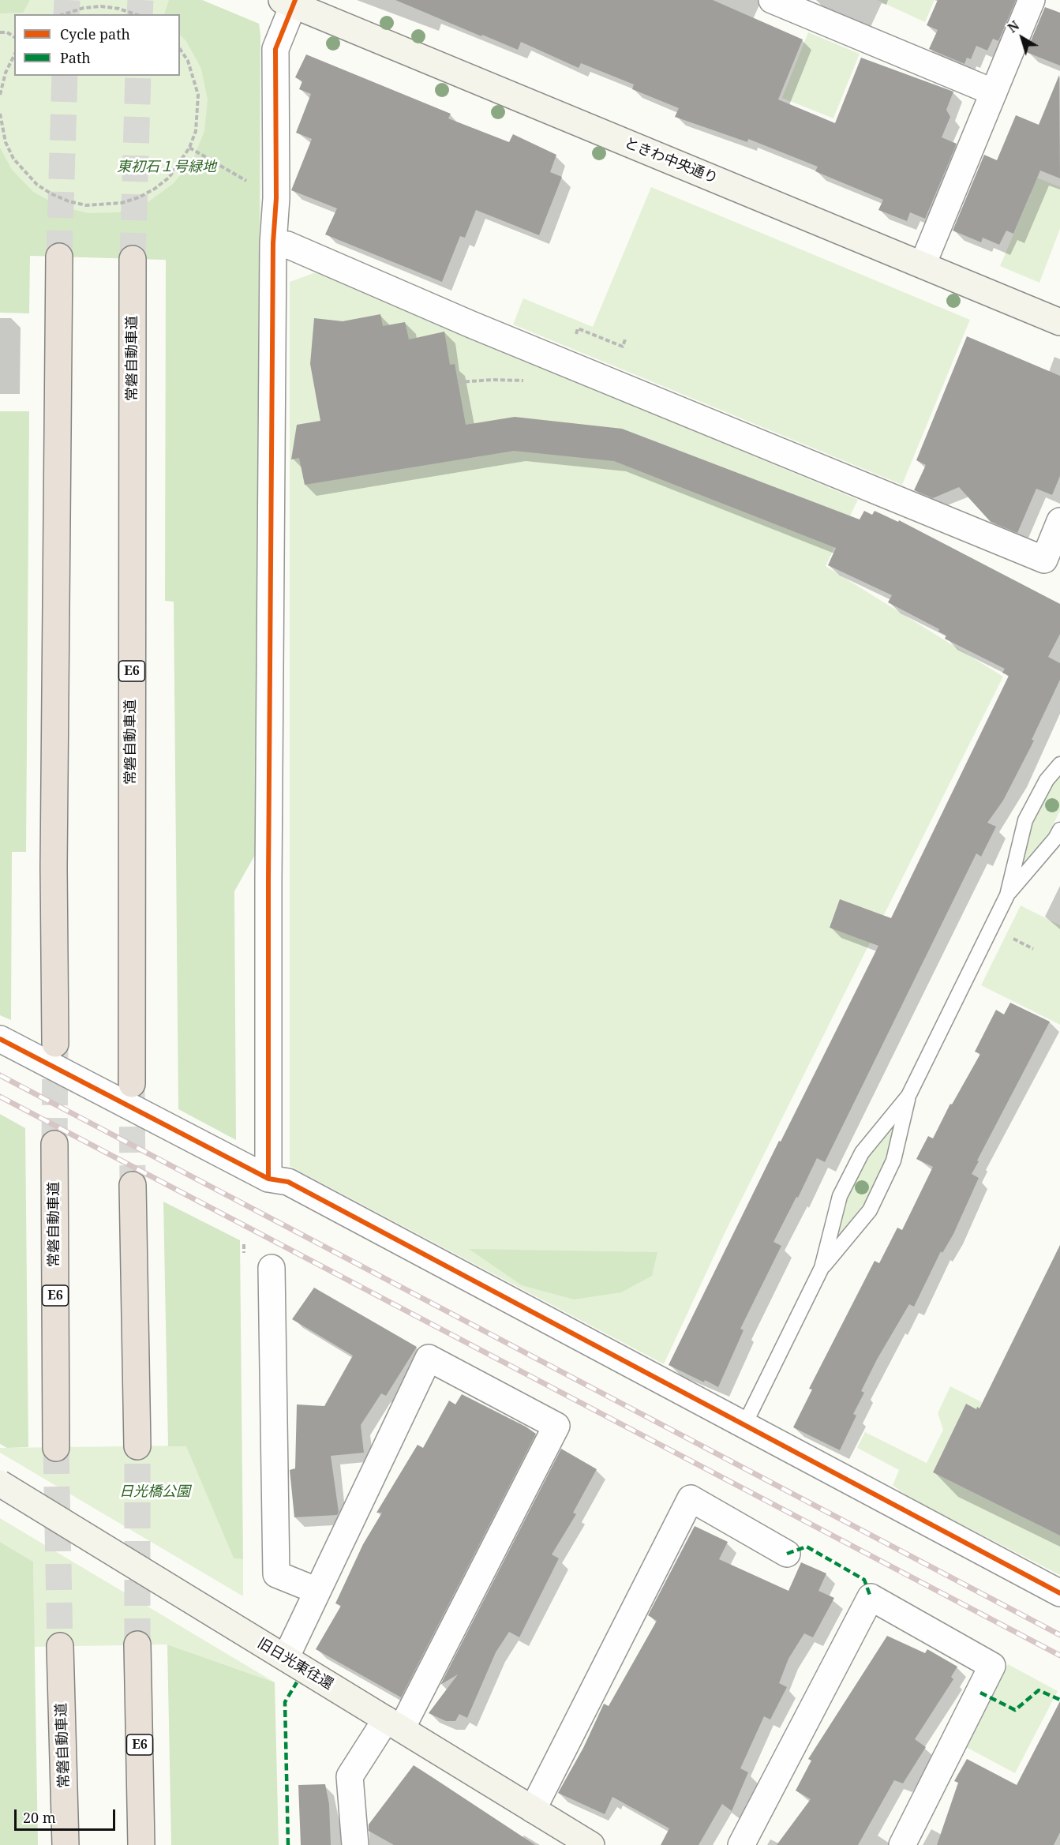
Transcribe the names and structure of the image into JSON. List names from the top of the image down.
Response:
{
  "streets": {
    "highway": ["常磐自動車道", "E6"],
    "street": ["ときわ中央通り", "旧日光東往還"]
  },
  "parks": ["東初石１号緑地", "日光橋公園"],
  "legend": ["Cycle path", "Path"],
  "scale_bar": "20 m",
  "north": "top left"
}
